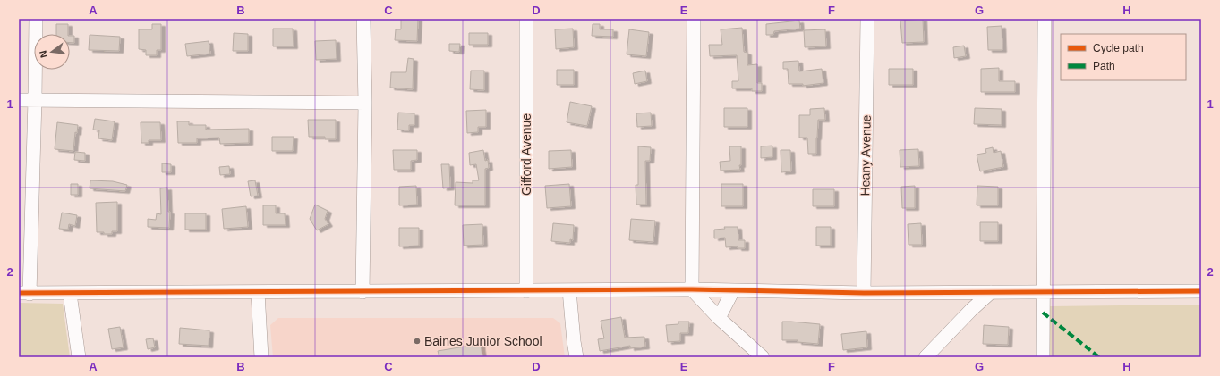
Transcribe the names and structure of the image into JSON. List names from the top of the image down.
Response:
{
  "streets": {
    "street": ["Gifford Avenue", "Heany Avenue"]
  },
  "places": ["Baines Junior School"],
  "legend": ["Cycle path", "Path"],
  "north": "left",
  "grid": {
    "columns": [
      "A",
      "B",
      "C",
      "D",
      "E",
      "F",
      "G",
      "H"
    ],
    "rows": ["1", "2"]
  }
}
